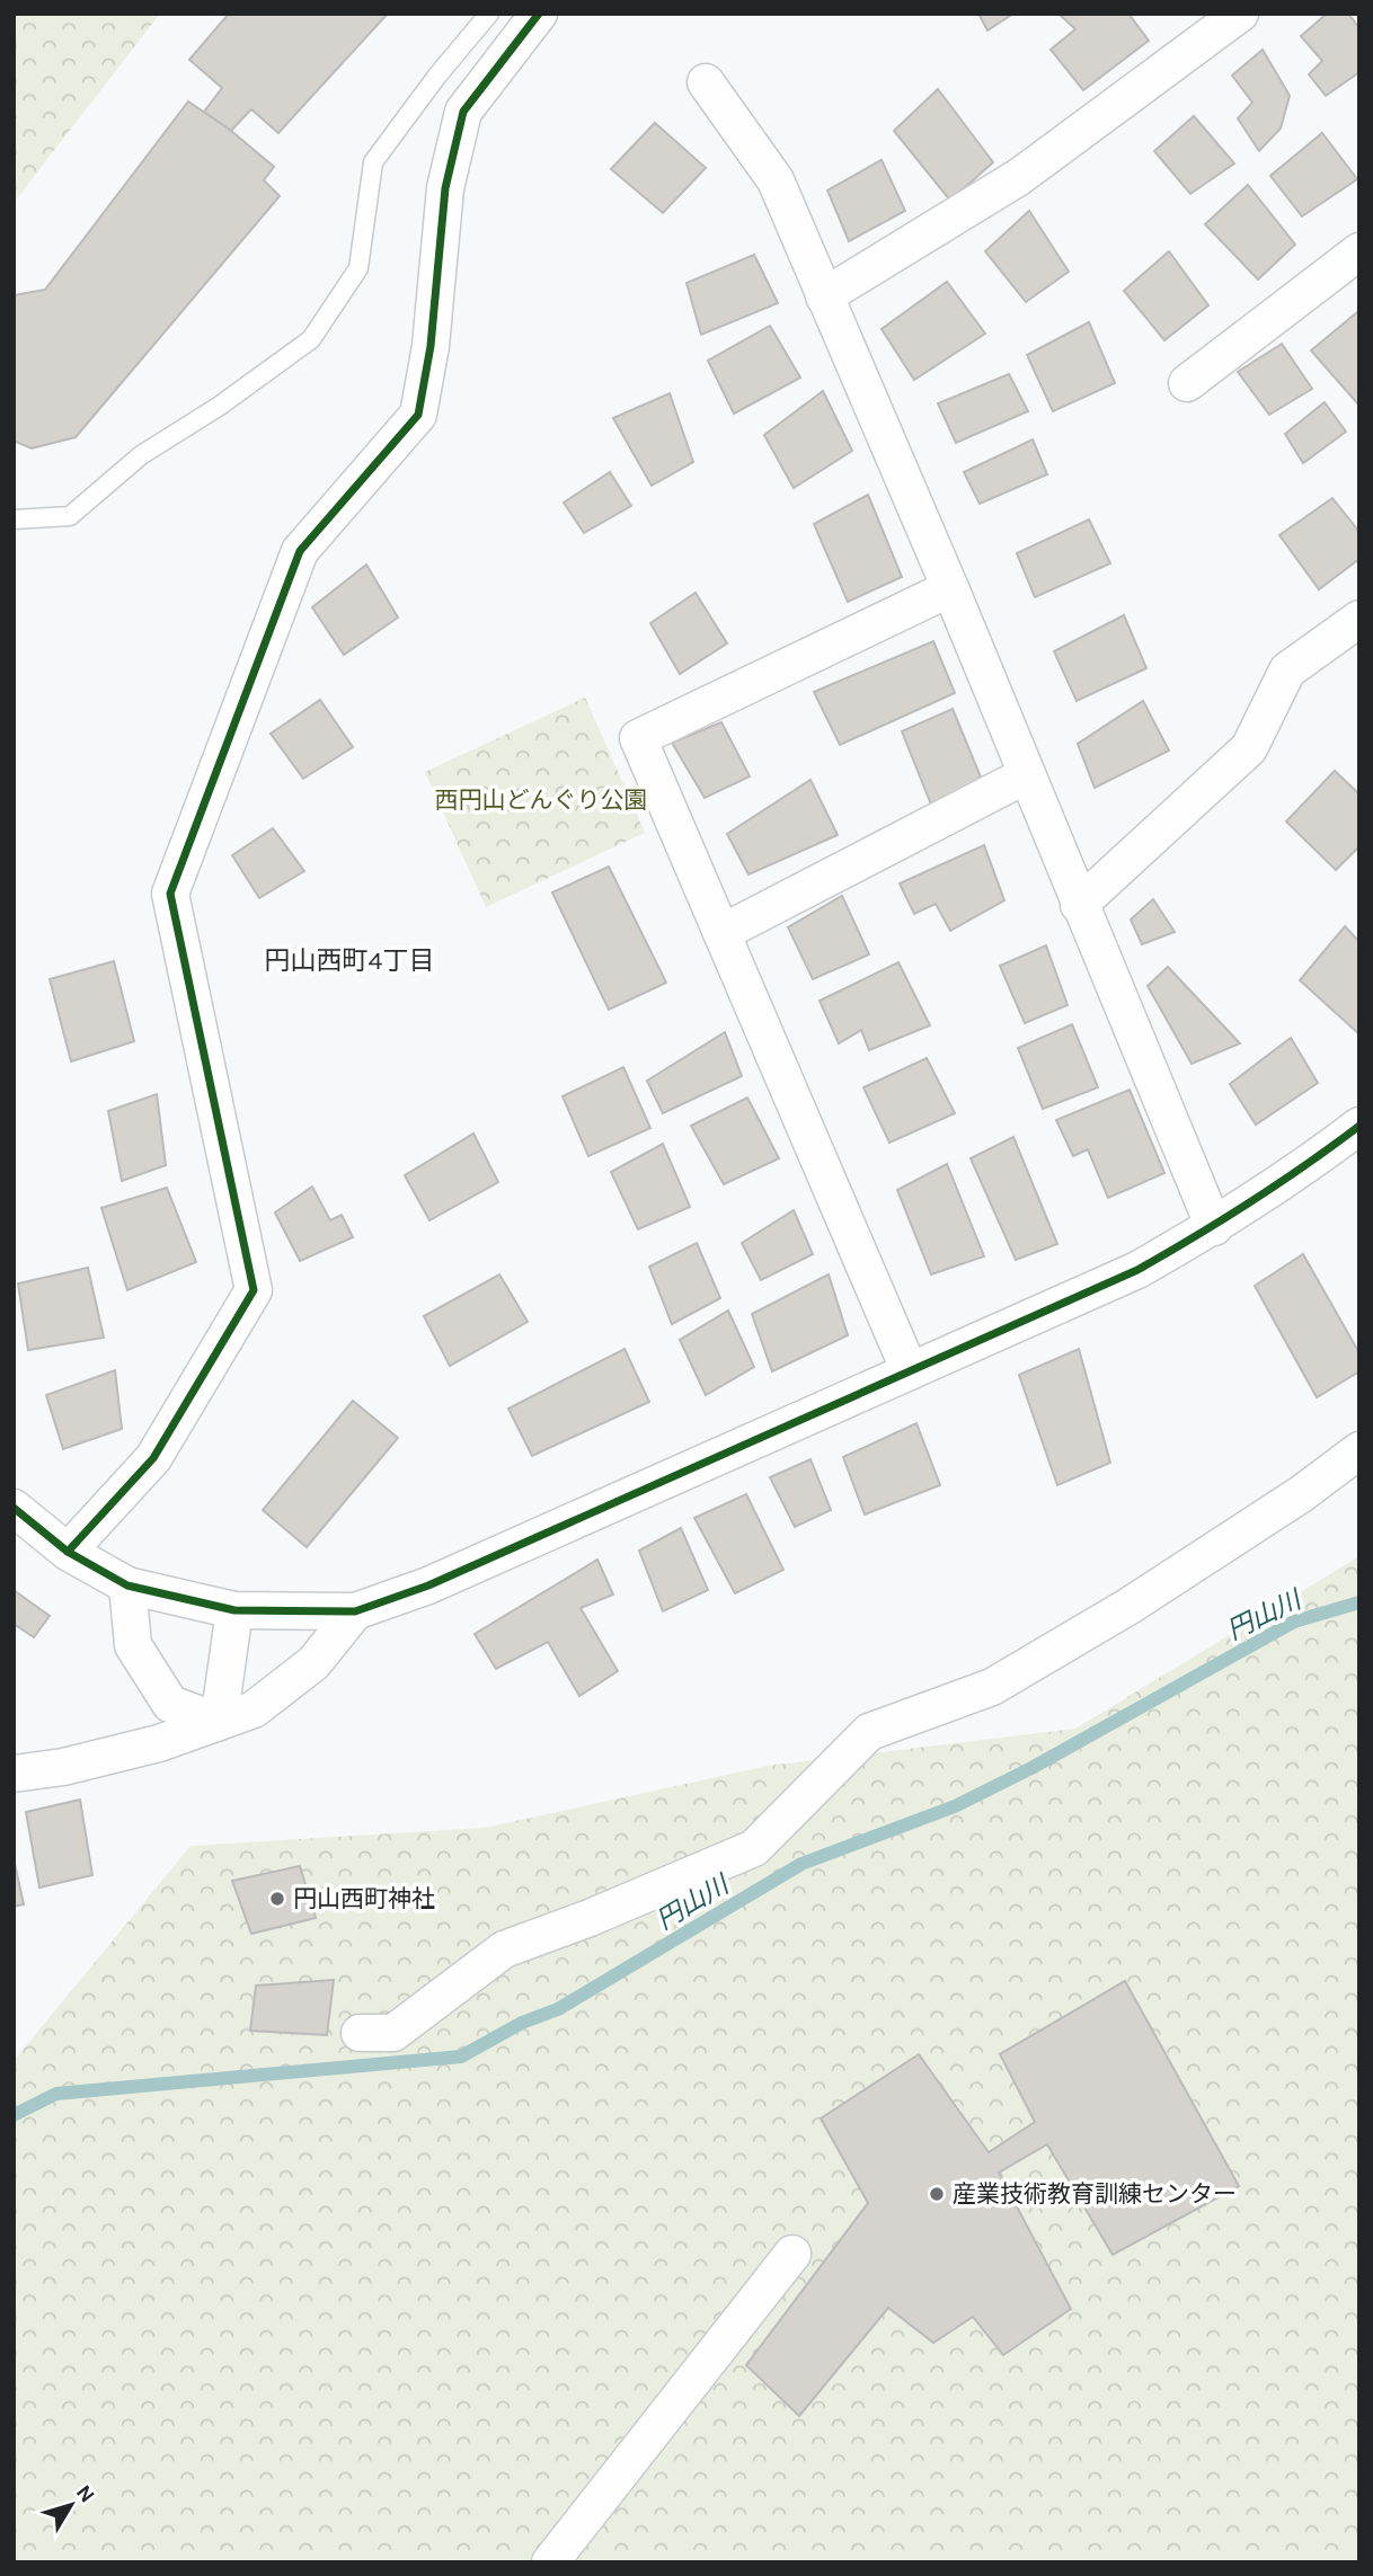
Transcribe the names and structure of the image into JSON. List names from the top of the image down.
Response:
{
  "districts": ["円山西町4丁目"],
  "water": ["円山川"],
  "parks": ["西円山どんぐり公園"],
  "places": ["円山西町神社", "産業技術教育訓練センター"],
  "north": "top right"
}
